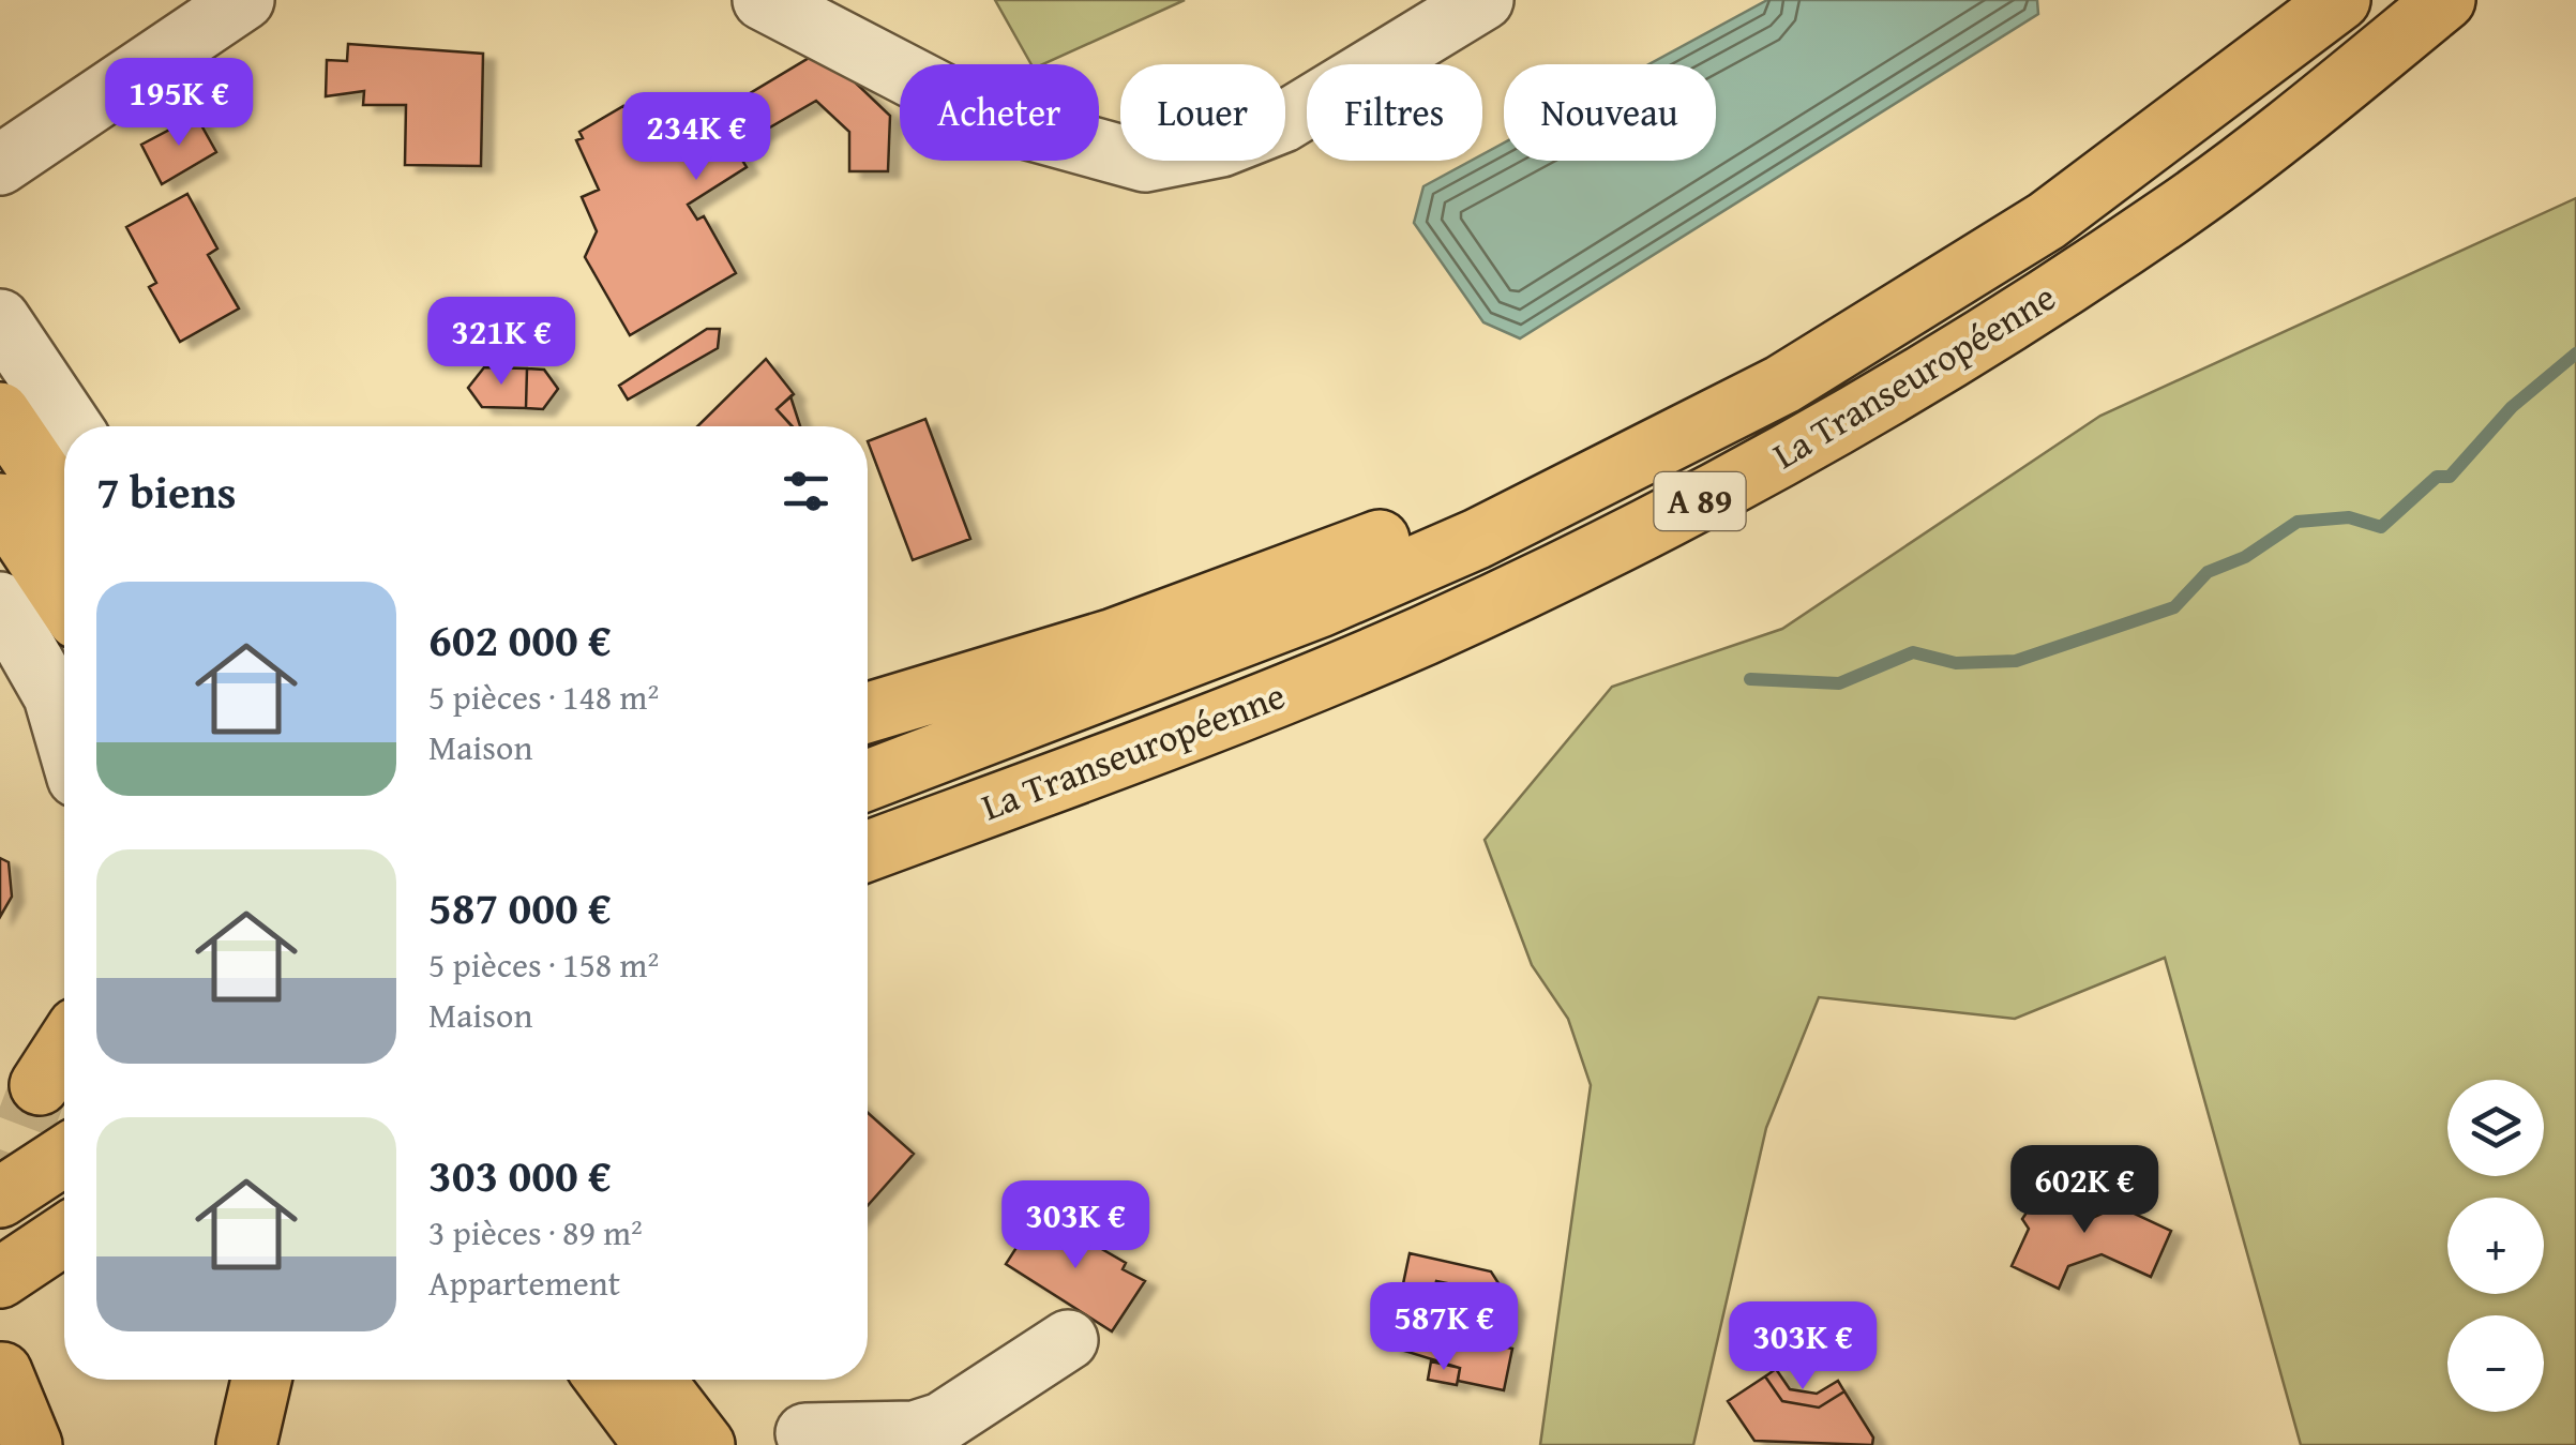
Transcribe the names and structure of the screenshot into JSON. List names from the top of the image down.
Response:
{
  "streets": {
    "main road": ["La Transeuropéenne", "A 89"]
  },
  "page": {
    "price": [
      "195K €",
      "234K €",
      "321K €",
      "602K €",
      "303K €",
      "587K €",
      "303K €"
    ],
    "chip": [
      "Acheter",
      "Louer",
      "Filtres",
      "Nouveau"
    ],
    "heading": "7 biens",
    "list": [
      {
        "name": "602 000 €",
        "note": "5 pièces · 148 m² · Maison"
      },
      {
        "name": "587 000 €",
        "note": "5 pièces · 158 m² · Maison"
      },
      {
        "name": "303 000 €",
        "note": "3 pièces · 89 m² · Appartement"
      }
    ],
    "map_buttons": ["+", "−"]
  }
}
